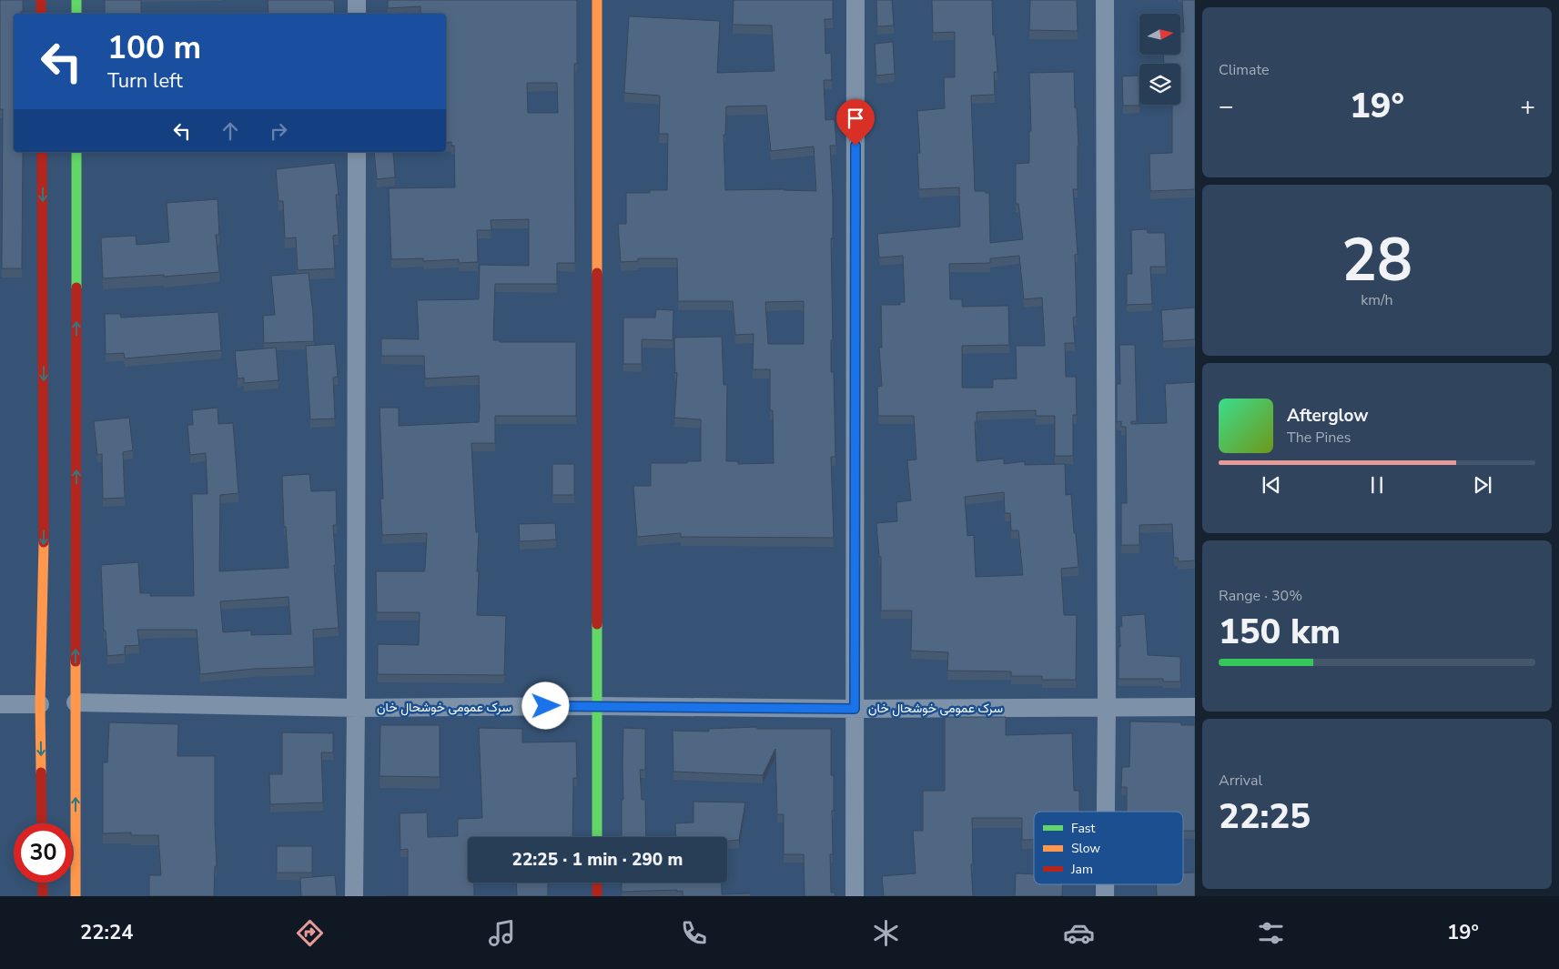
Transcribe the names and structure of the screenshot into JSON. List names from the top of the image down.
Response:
{
  "streets": {
    "street": ["سرک عمومی خوشحال خان"]
  },
  "legend": ["Fast", "Slow", "Jam"],
  "north": "right",
  "page": {
    "tile": [
      "Climate",
      ["28", "km/h"],
      ["Range · 30%", "150 km"],
      ["Arrival", "22:25"]
    ],
    "turn": ["100 m", "Turn left"],
    "heat": ["−", "19°", "+"],
    "song": ["Afterglow", "The Pines"],
    "limit": "30",
    "trip": "22:25 · 1 min · 290 m",
    "tabs": ["22:24", "19°"]
  }
}
